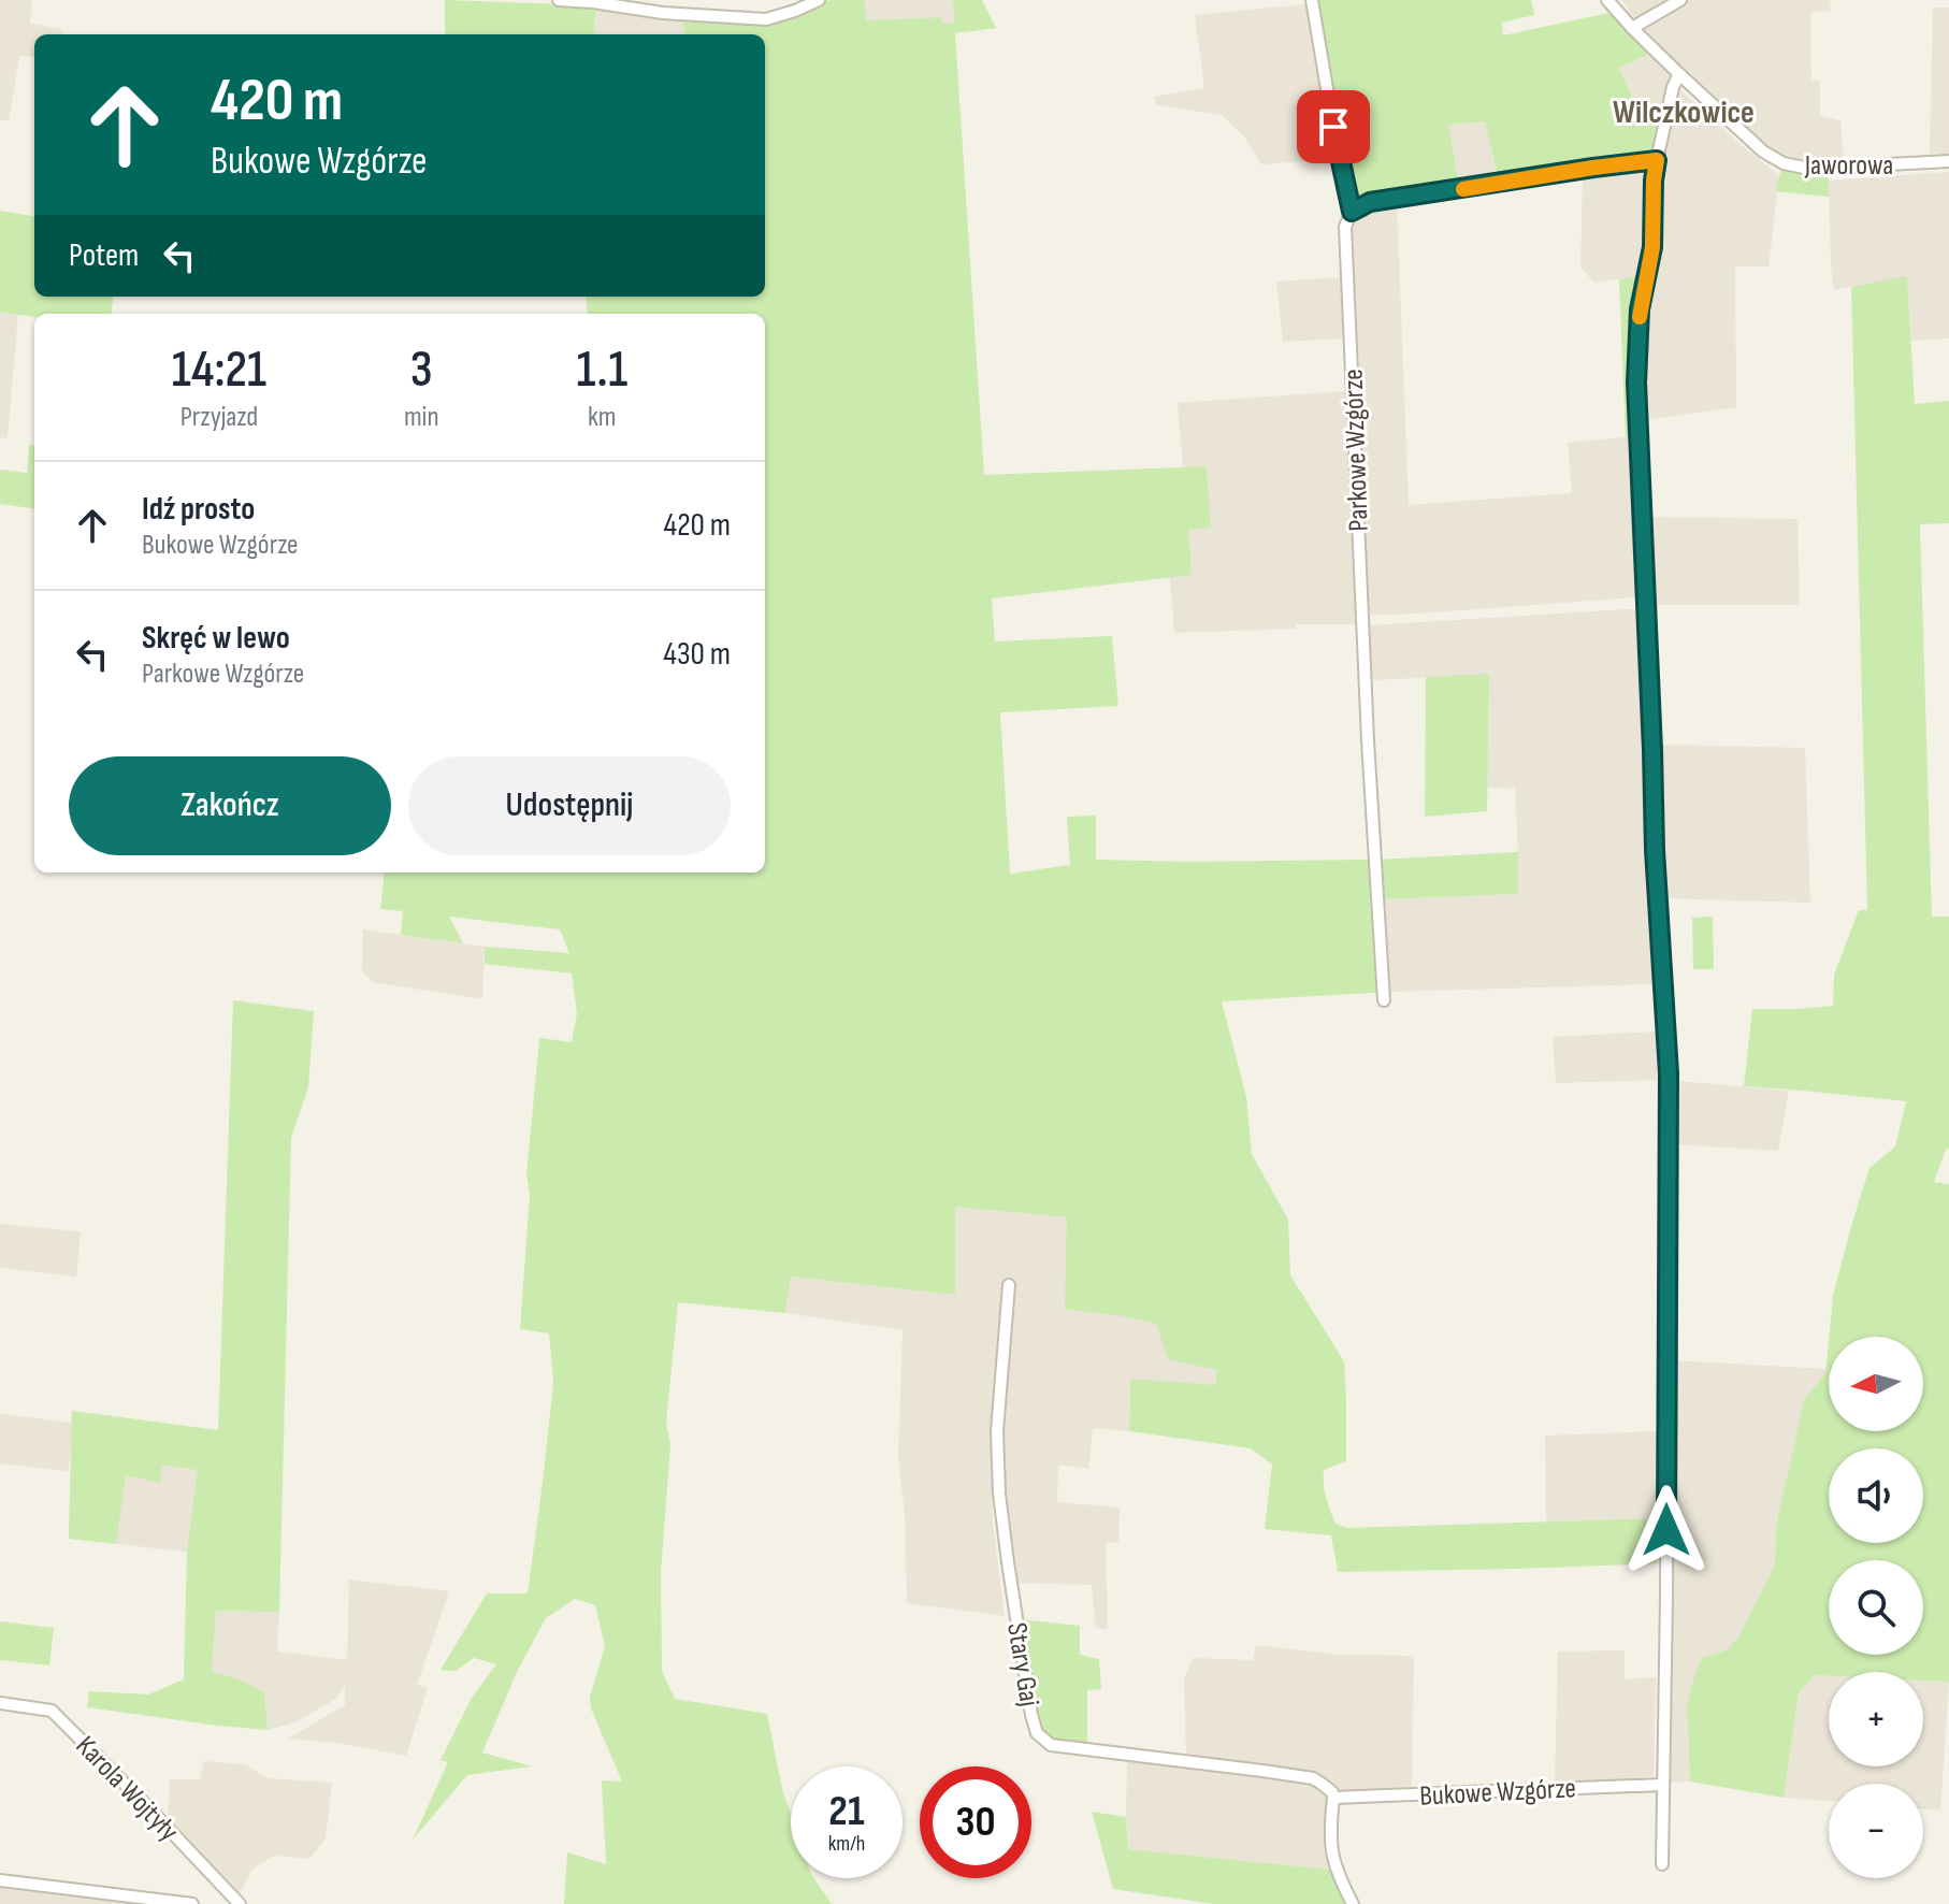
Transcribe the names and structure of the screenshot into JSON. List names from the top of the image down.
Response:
{
  "streets": {
    "street": [
      "Jaworowa",
      "Parkowe Wzgórze",
      "Stary Gaj",
      "Karola Wojtyły",
      "Bukowe Wzgórze"
    ]
  },
  "crossings": [
    ["Stary Gaj", "Bukowe Wzgórze"]
  ],
  "districts": ["Wilczkowice"],
  "north": "left",
  "page": {
    "turn": ["420 m", "Bukowe Wzgórze"],
    "then": "Potem",
    "eta": [
      "14:21",
      "Przyjazd",
      "3",
      "min",
      "1.1",
      "km"
    ],
    "list": [
      {
        "name": "Idź prosto",
        "note": "Bukowe Wzgórze",
        "value": "420 m"
      },
      {
        "name": "Skręć w lewo",
        "note": "Parkowe Wzgórze",
        "value": "430 m"
      }
    ],
    "buttons": ["Zakończ", "Udostępnij"],
    "map_buttons": ["+", "−"],
    "speed": "21 km/h",
    "limit": "30"
  }
}
